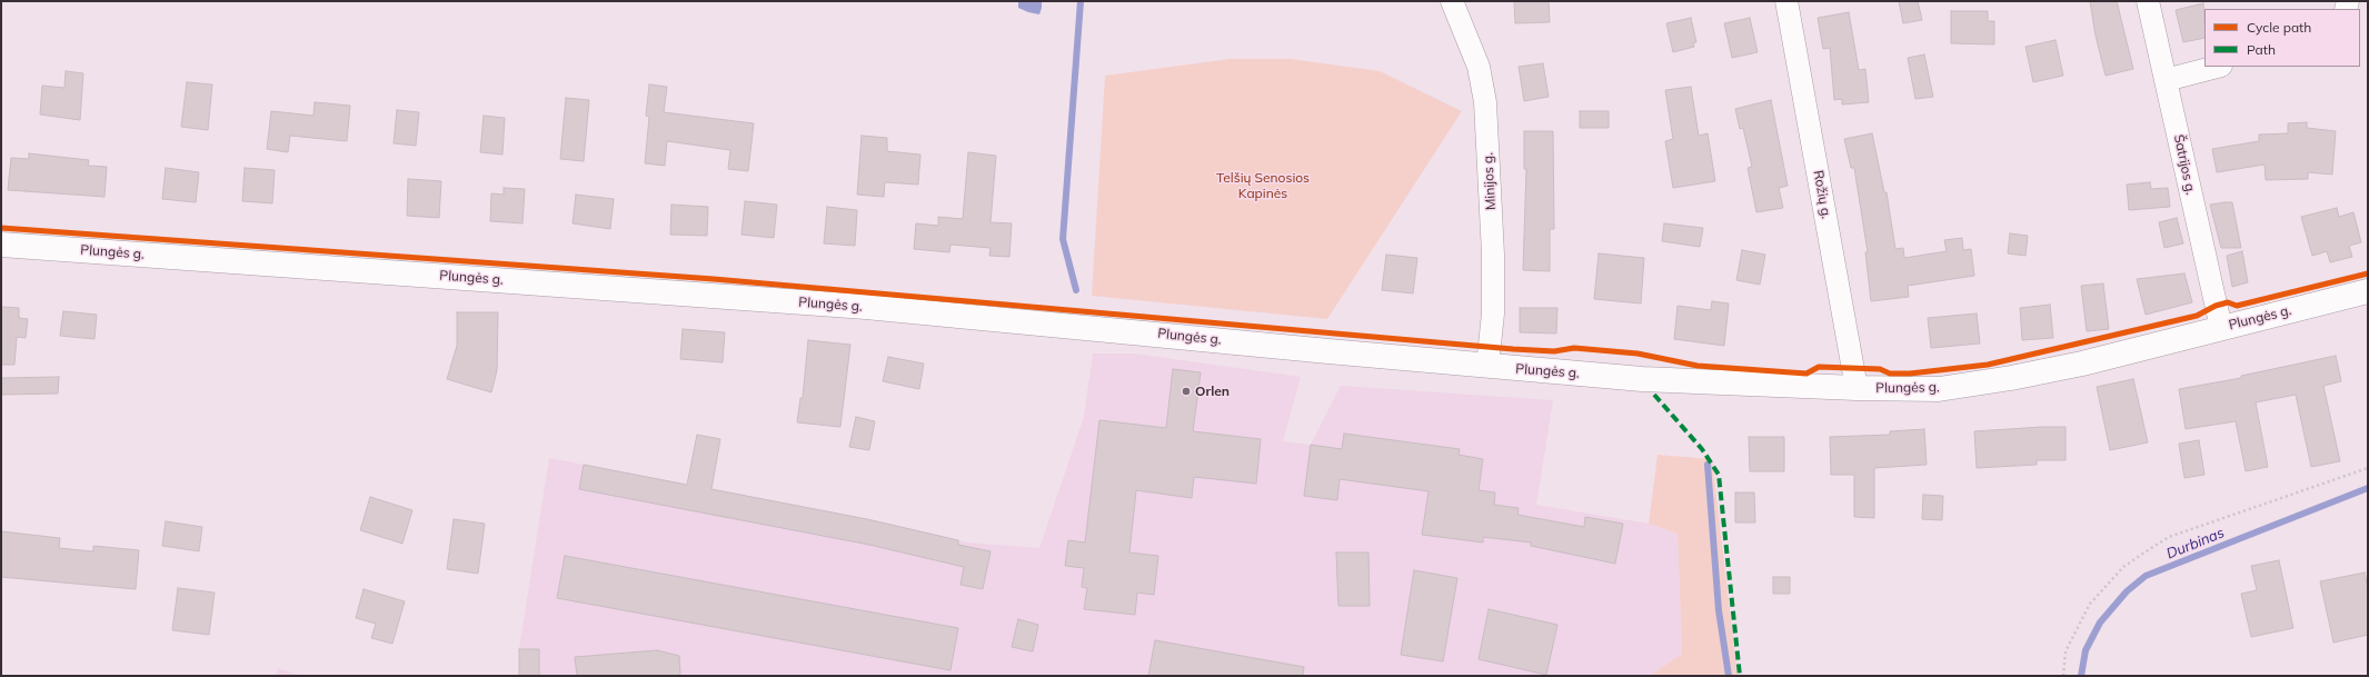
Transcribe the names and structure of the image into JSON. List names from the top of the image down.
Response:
{
  "streets": {
    "main road": ["Plungės g."],
    "street": ["Šatrijos g.", "Minijos g.", "Rožių g."]
  },
  "crossings": [
    ["Šatrijos g.", "Plungės g."],
    ["Minijos g.", "Plungės g."],
    ["Rožių g.", "Plungės g."]
  ],
  "water": ["Durbinas"],
  "parks": ["Telšių Senosios Kapinės"],
  "places": ["Orlen"],
  "legend": ["Cycle path", "Path"]
}
